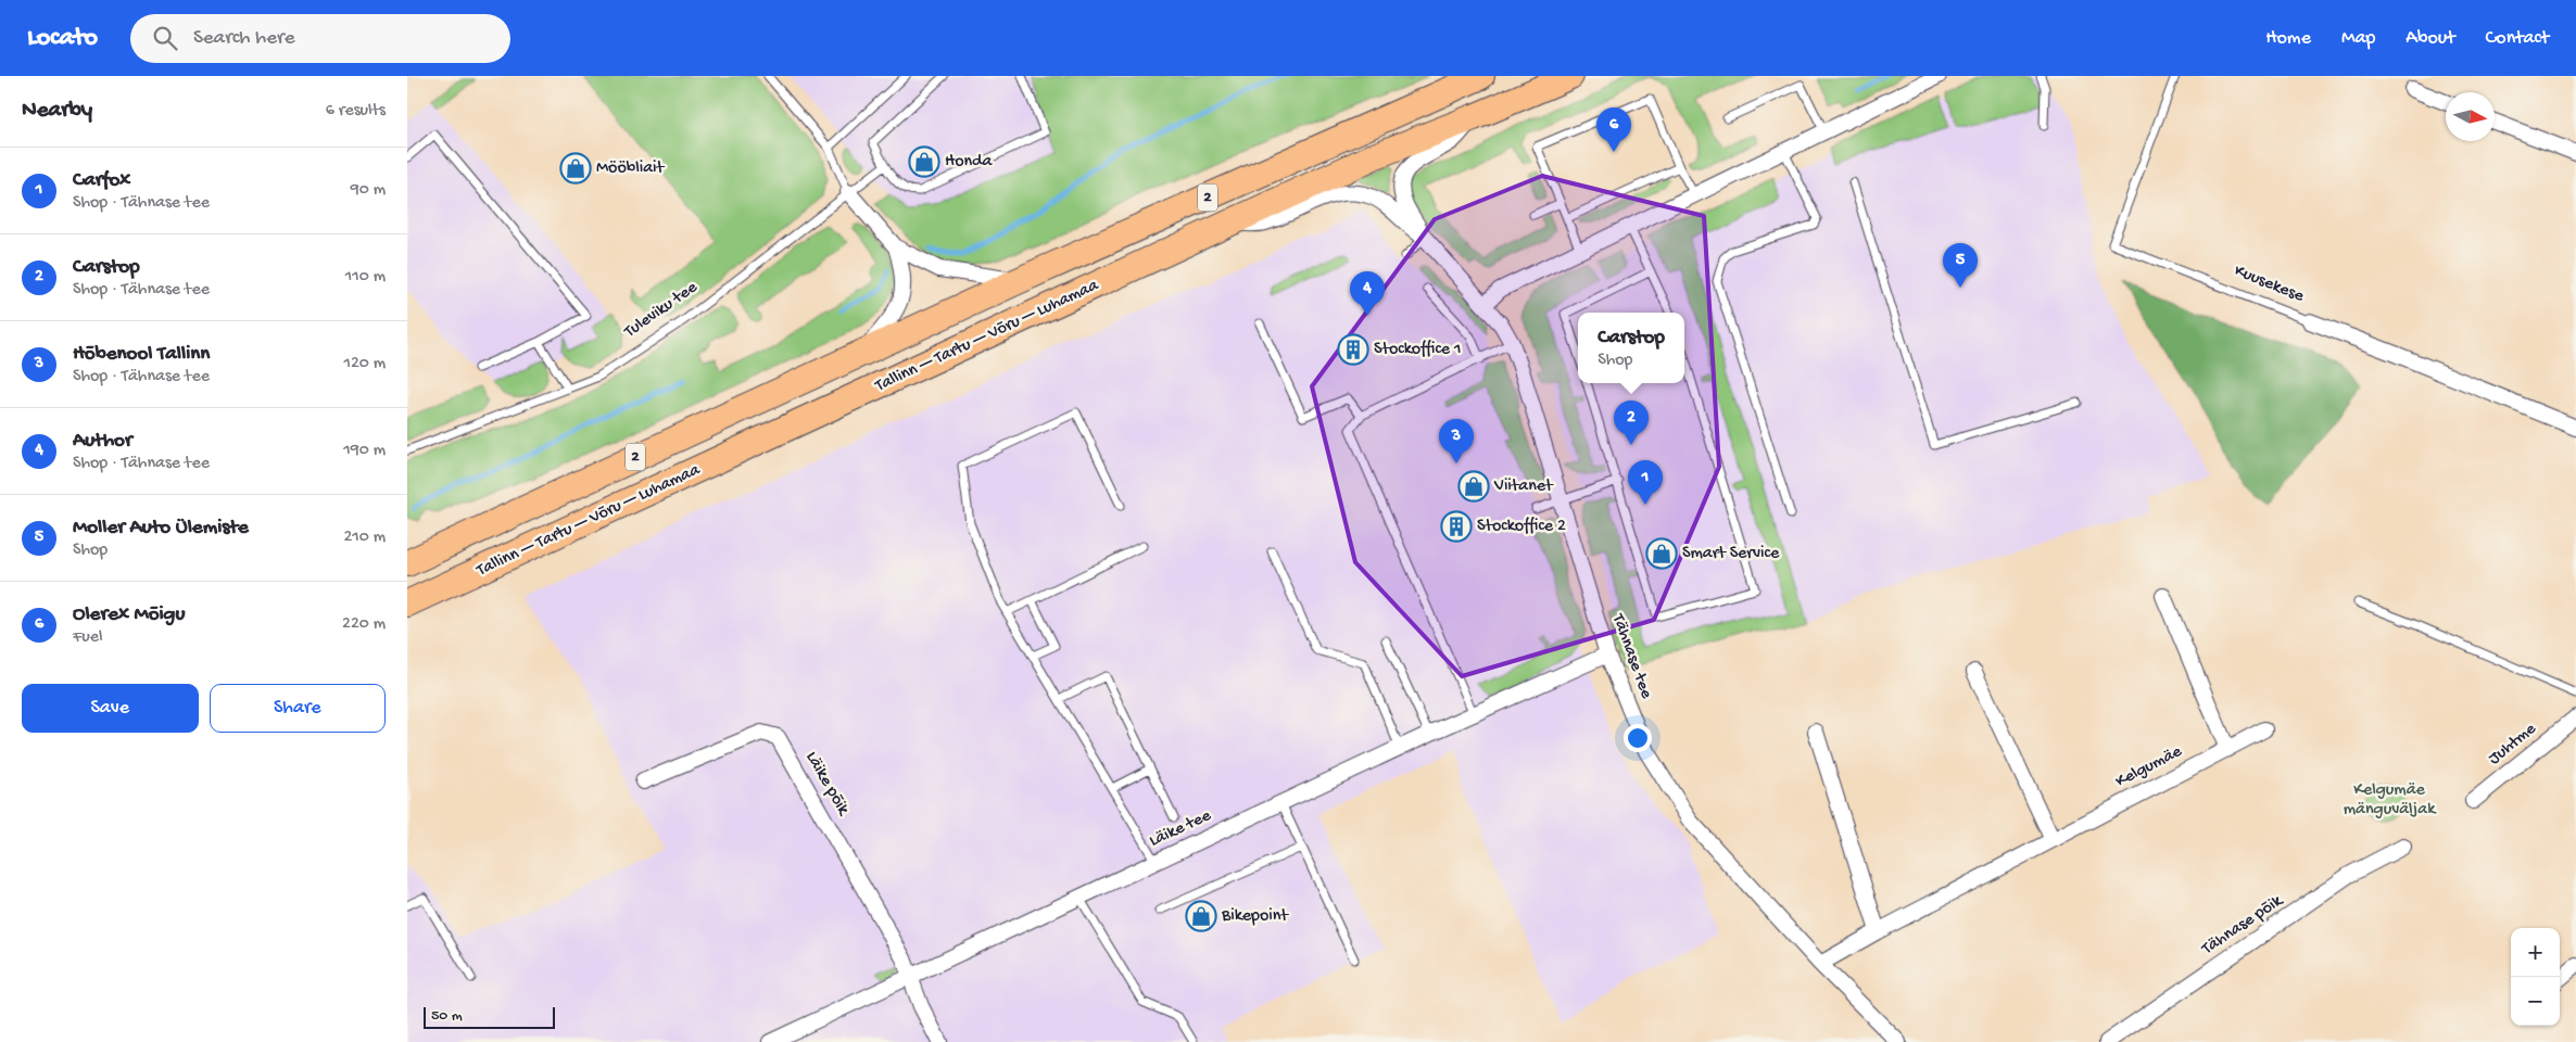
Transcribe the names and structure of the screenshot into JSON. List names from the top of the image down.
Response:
{
  "streets": {
    "highway": ["2", "Tallinn — Tartu — Võru — Luhamaa"],
    "street": [
      "Kuusekese",
      "Tähnase tee",
      "Juhtme",
      "Kelgumäe",
      "Läike põik",
      "Läike tee",
      "Tähnase põik"
    ],
    "lane": ["Tuleviku tee"]
  },
  "crossings": [
    ["Tähnase tee", "Kelgumäe"],
    ["Tähnase tee", "Läike tee"],
    ["Läike põik", "Läike tee"]
  ],
  "parks": ["Kelgumäe mänguväljak"],
  "places": {
    "shop": [
      "Honda",
      "Mööbliait",
      "Viitanet",
      "Smart Service",
      "Bikepoint"
    ],
    "building": ["Stockoffice 1", "Stockoffice 2"]
  },
  "scale_bar": "50 m",
  "north": "right",
  "page": {
    "header": "Locato",
    "search": "Search here",
    "nav": [
      "Home",
      "Map",
      "About",
      "Contact"
    ],
    "heading": ["Nearby", "6 results"],
    "pins": [
      "6",
      "5",
      "4",
      "2",
      "3",
      "1"
    ],
    "list": [
      {
        "mark": "1",
        "name": "Carfox",
        "note": "Shop · Tähnase tee",
        "value": "90 m"
      },
      {
        "mark": "2",
        "name": "Carstop",
        "note": "Shop · Tähnase tee",
        "value": "110 m"
      },
      {
        "mark": "3",
        "name": "Hõbenool Tallinn",
        "note": "Shop · Tähnase tee",
        "value": "120 m"
      },
      {
        "mark": "4",
        "name": "Author",
        "note": "Shop · Tähnase tee",
        "value": "190 m"
      },
      {
        "mark": "5",
        "name": "Moller Auto Ülemiste",
        "note": "Shop",
        "value": "210 m"
      },
      {
        "mark": "6",
        "name": "Olerex Mõigu",
        "note": "Fuel",
        "value": "220 m"
      }
    ],
    "popup": ["Carstop", "Shop"],
    "buttons": ["Save", "Share"],
    "map_buttons": ["+", "−"],
    "scale": "50 m"
  }
}
